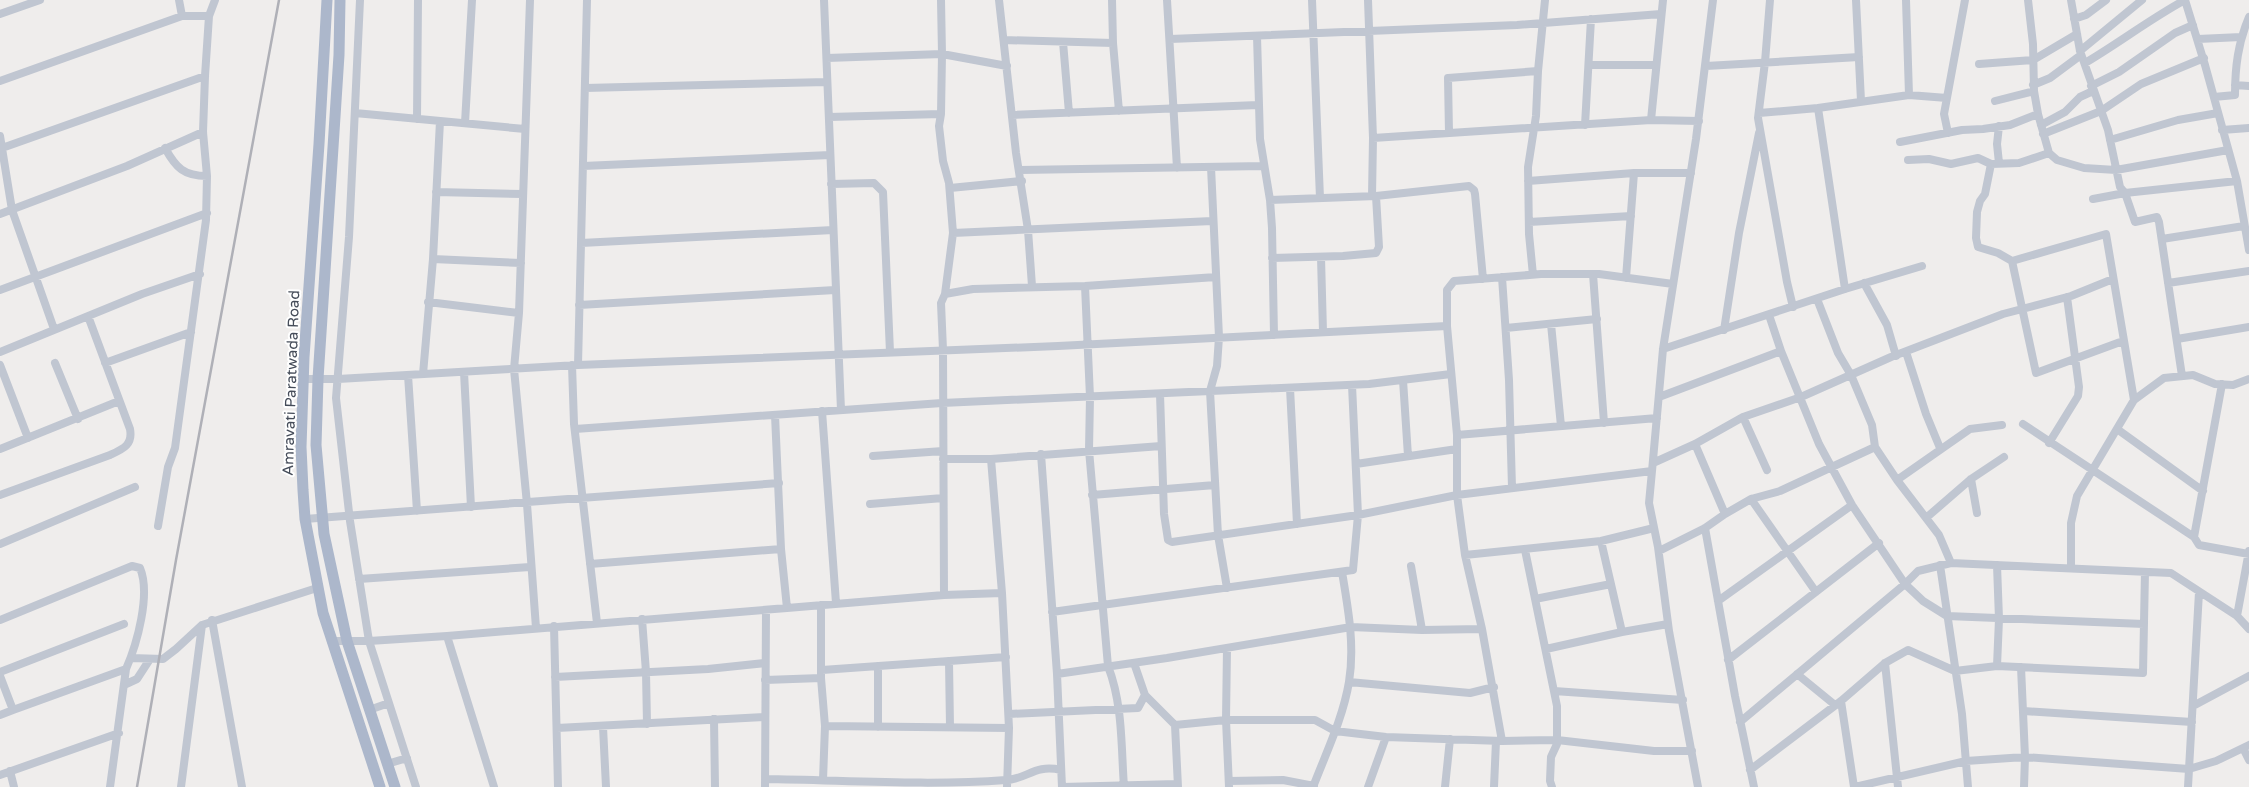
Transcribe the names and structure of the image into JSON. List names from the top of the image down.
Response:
{
  "streets": {
    "main road": ["Amravati Paratwada Road"]
  }
}
